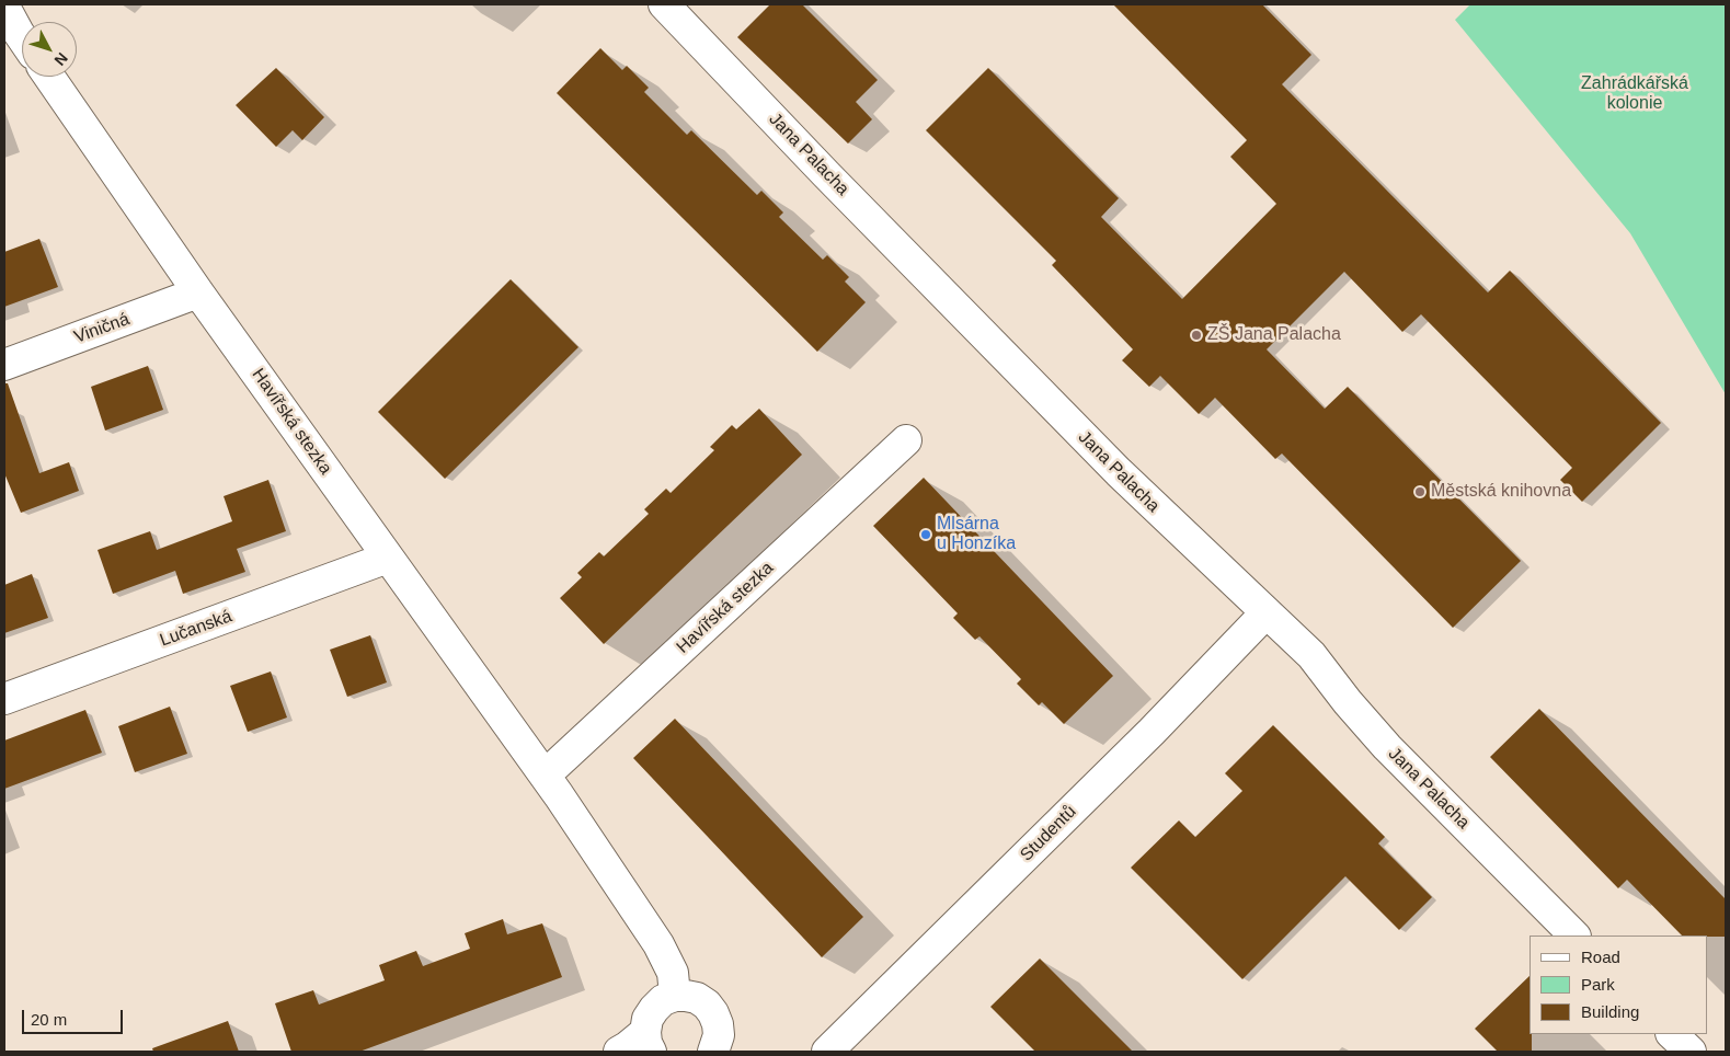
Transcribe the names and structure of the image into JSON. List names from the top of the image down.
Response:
{
  "streets": {
    "street": [
      "Jana Palacha",
      "Viničná",
      "Havířská stezka",
      "Lučanská",
      "Studentů"
    ]
  },
  "crossings": [
    ["Jana Palacha", "Studentů"],
    ["Viničná", "Havířská stezka"],
    ["Havířská stezka", "Lučanská"]
  ],
  "parks": ["Zahrádkářská kolonie"],
  "places": ["ZŠ Jana Palacha", "Městská knihovna", "Mlsárna u Honzíka"],
  "legend": ["Road", "Park", "Building"],
  "scale_bar": "20 m",
  "north": "bottom right"
}
